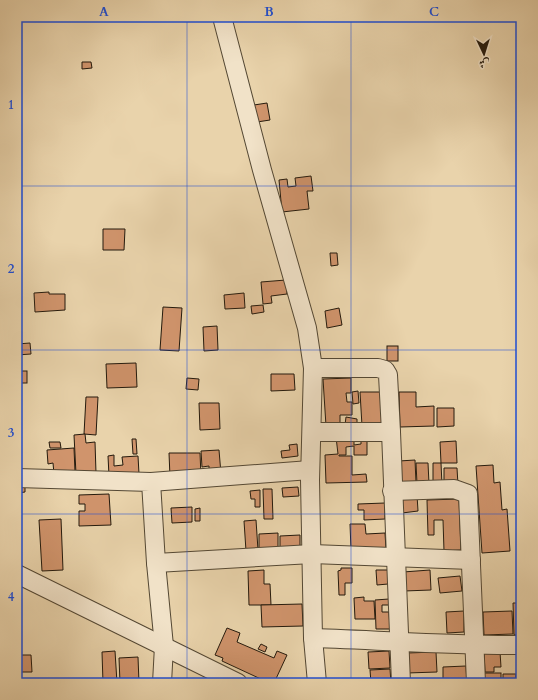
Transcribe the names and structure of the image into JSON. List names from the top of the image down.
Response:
{
  "north": "bottom",
  "grid": {
    "columns": ["A", "B", "C"],
    "rows": [
      "1",
      "2",
      "3",
      "4"
    ]
  }
}
